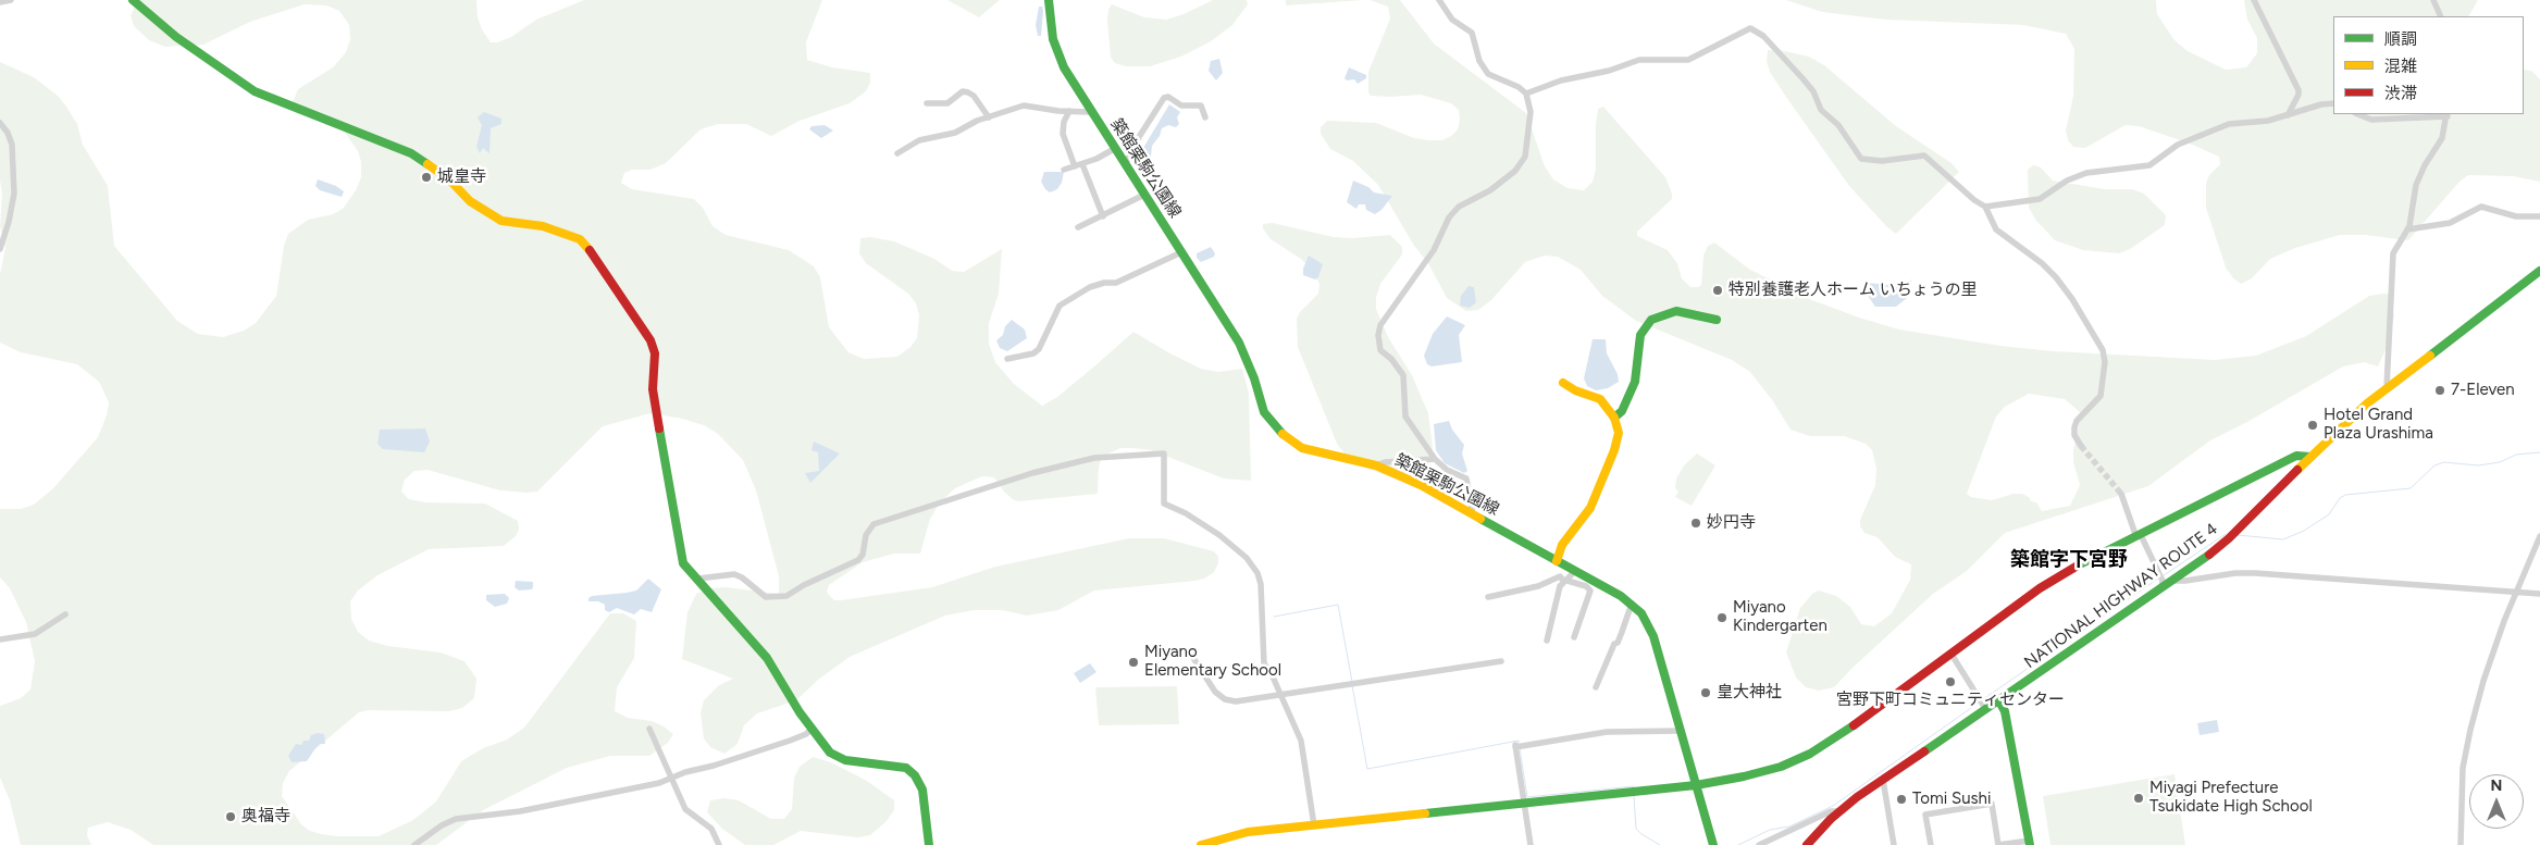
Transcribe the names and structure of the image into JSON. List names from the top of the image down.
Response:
{
  "streets": {
    "main road": ["築館栗駒公園線", "NATIONAL HIGHWAY ROUTE 4"]
  },
  "districts": ["築館字下宮野"],
  "places": [
    "城皇寺",
    "特別養護老人ホーム いちょうの里",
    "7-Eleven",
    "Hotel Grand Plaza Urashima",
    "妙円寺",
    "Miyano Kindergarten",
    "Miyano Elementary School",
    "宮野下町コミュニティセンター",
    "皇大神社",
    "Miyagi Prefecture Tsukidate High School",
    "Tomi Sushi",
    "奥福寺"
  ],
  "legend": ["順調", "混雑", "渋滞"],
  "north": "top"
}
